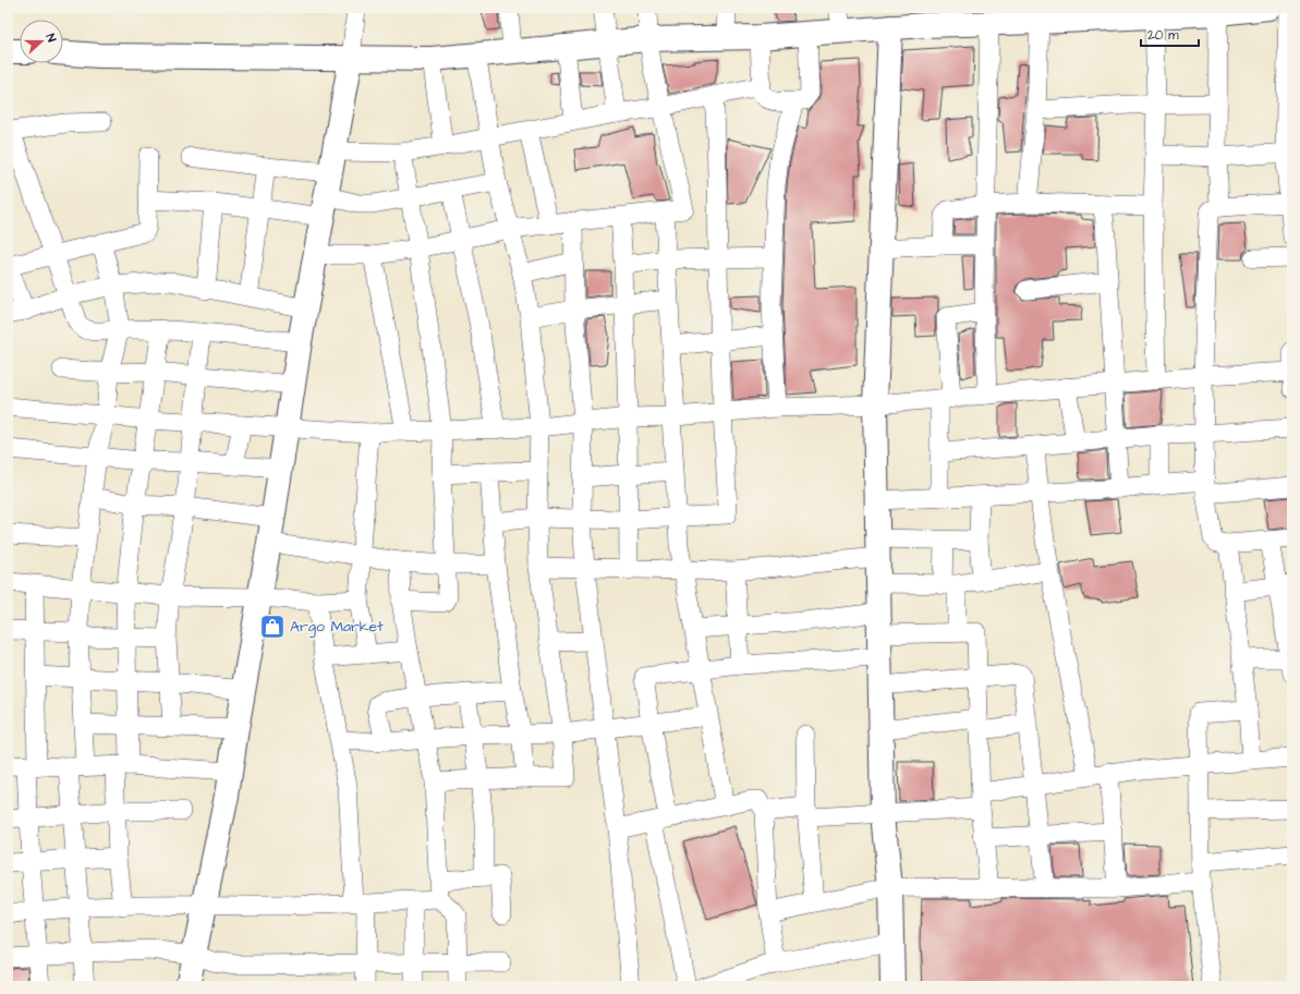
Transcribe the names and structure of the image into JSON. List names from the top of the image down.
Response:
{
  "places": {
    "shop": ["Argo Market"]
  },
  "scale_bar": "20 m",
  "north": "right"
}
